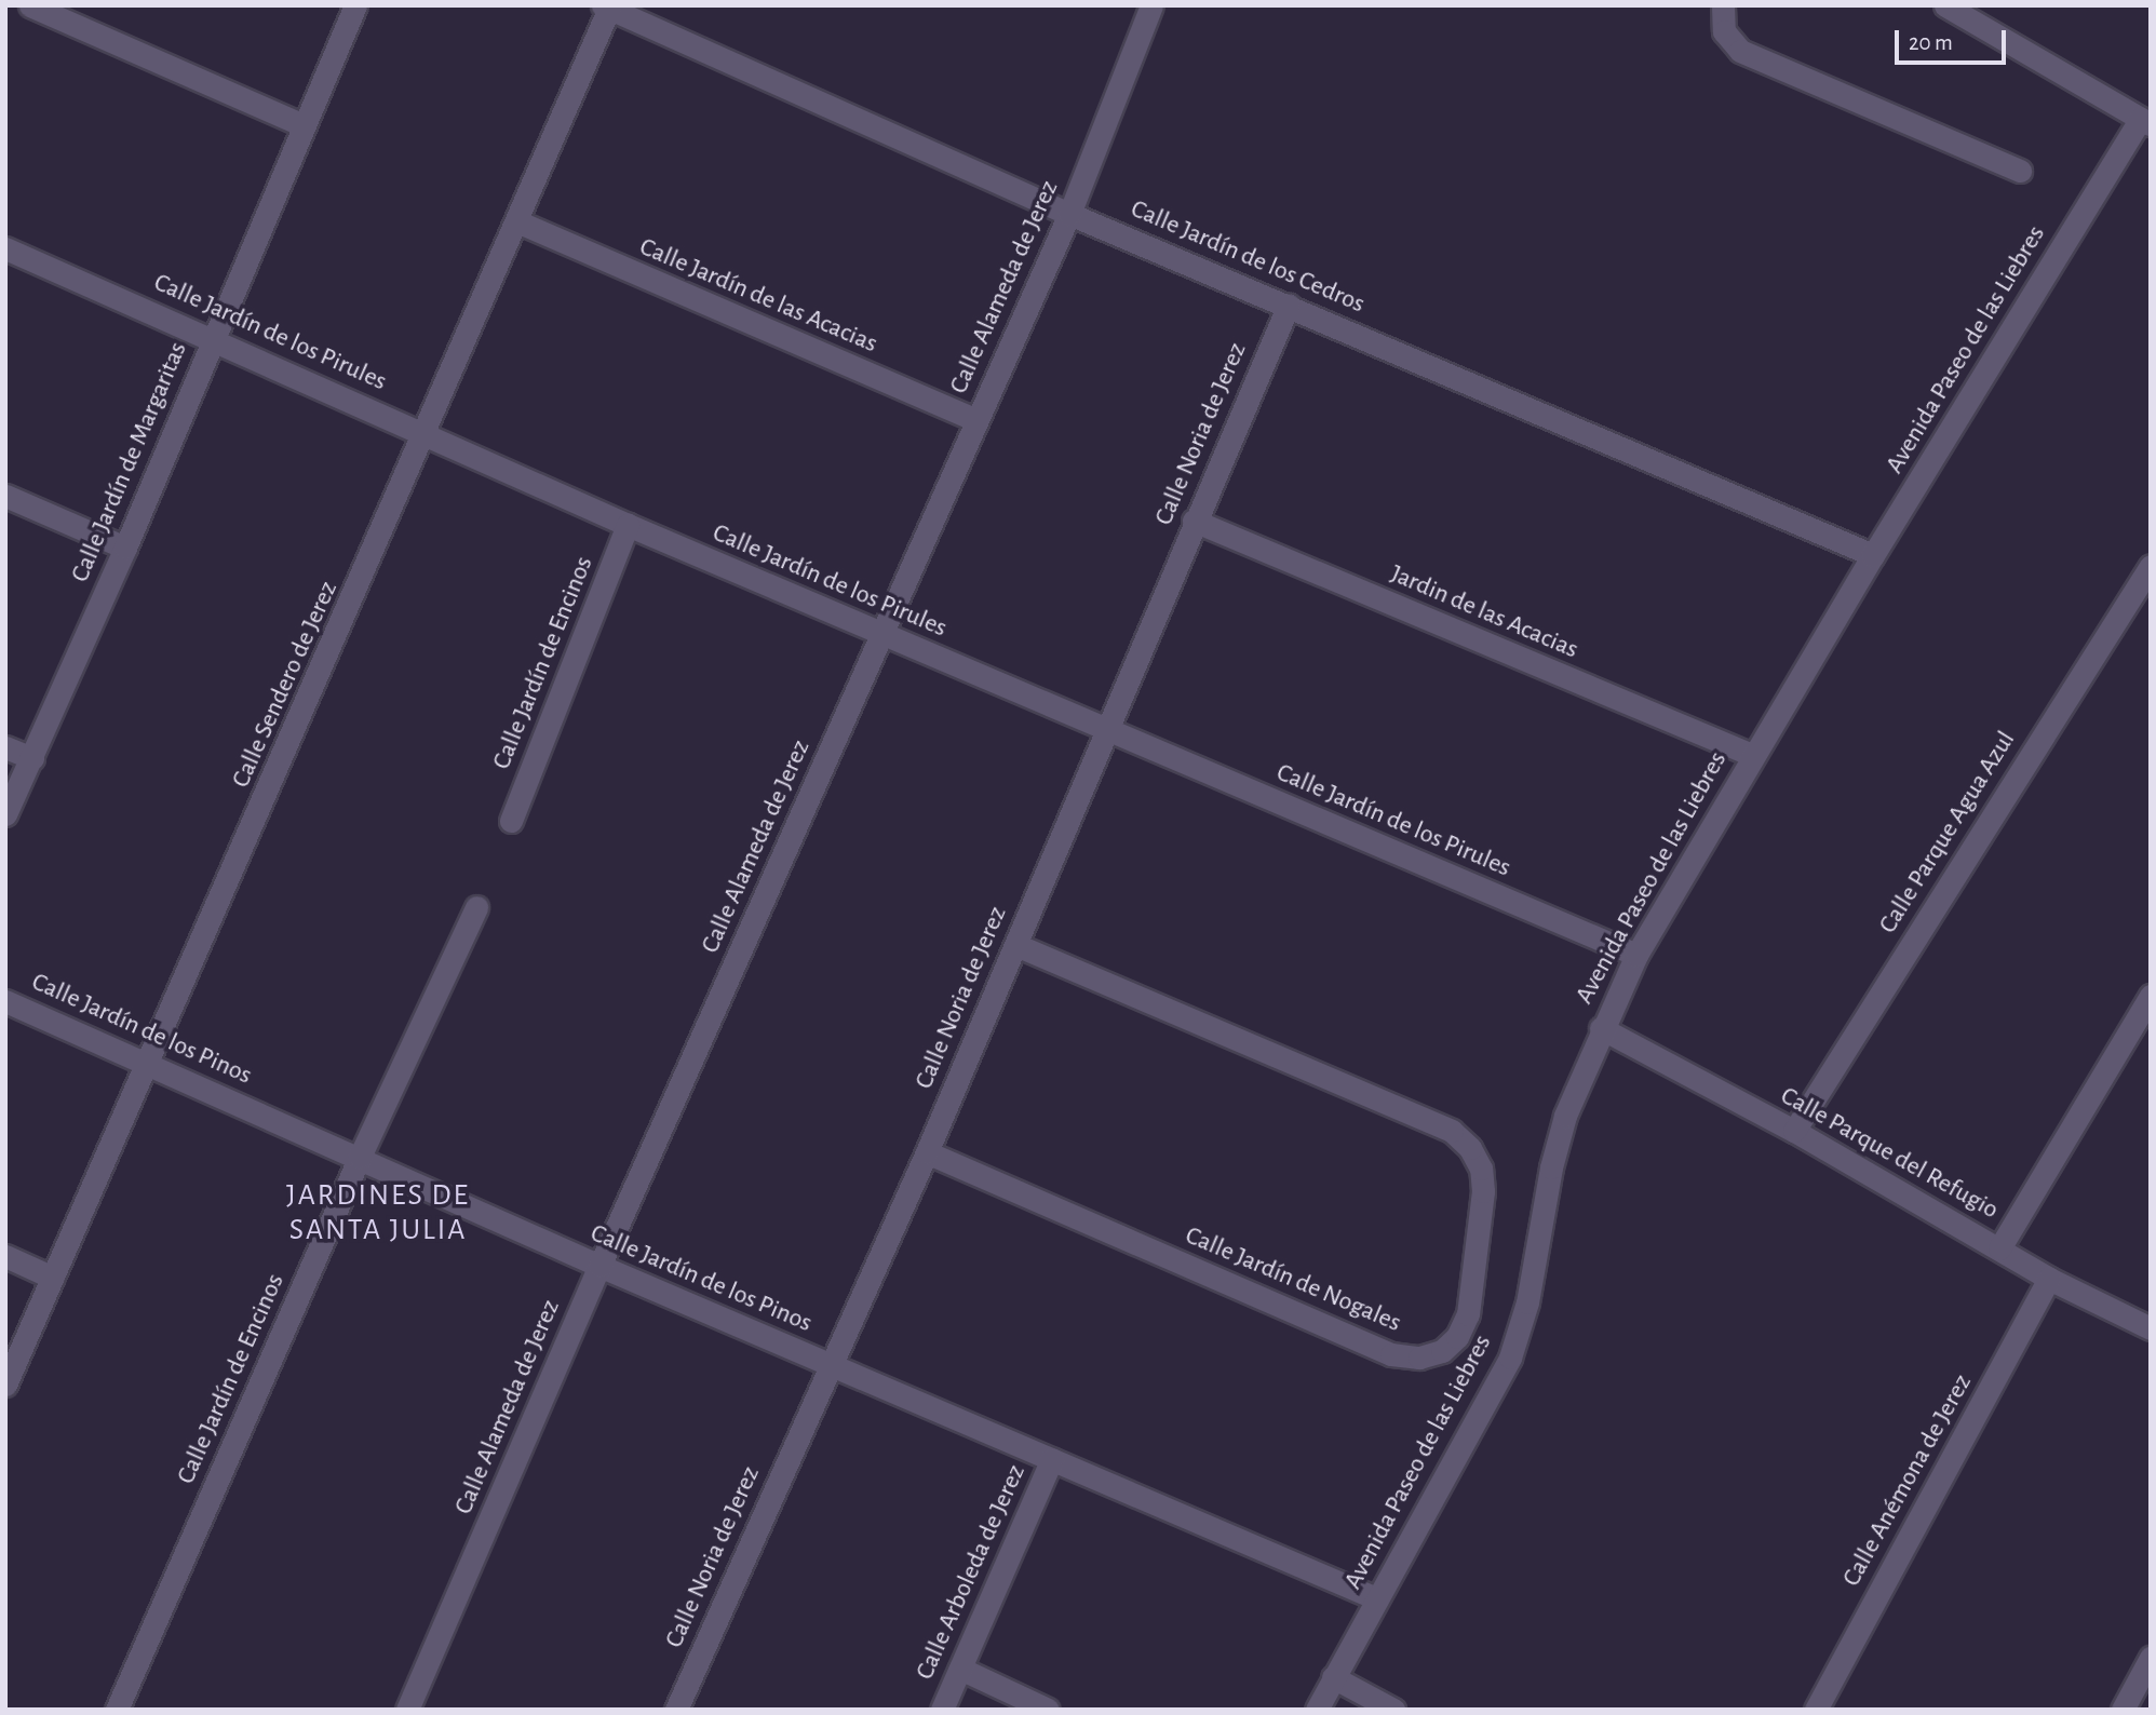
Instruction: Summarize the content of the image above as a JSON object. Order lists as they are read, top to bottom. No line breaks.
{"streets":{"street":["Calle Jardín de los Cedros","Calle Alameda de Jerez","Calle Jardín de las Acacias","Calle Jardín de los Pirules","Avenida Paseo de las Liebres","Calle Noria de Jerez","Calle Jardín de Margaritas","Jardin de las Acacias","Calle Jardín de Encinos","Calle Sendero de Jerez","Calle Parque Agua Azul","Calle Jardín de los Pinos","Calle Parque del Refugio","Calle Jardín de Nogales","Calle Anémona de Jerez","Calle Arboleda de Jerez"]},"crossings":[["Calle Jardín de los Cedros","Calle Alameda de Jerez"],["Calle Jardín de los Cedros","Avenida Paseo de las Liebres"],["Calle Jardín de los Cedros","Calle Noria de Jerez"],["Calle Jardín de los Cedros","Calle Sendero de Jerez"],["Calle Alameda de Jerez","Calle Jardín de las Acacias"],["Calle Alameda de Jerez","Calle Jardín de los Pirules"],["Calle Alameda de Jerez","Calle Jardín de los Pinos"],["Calle Jardín de las Acacias","Calle Sendero de Jerez"],["Calle Jardín de los Pirules","Avenida Paseo de las Liebres"],["Calle Jardín de los Pirules","Calle Noria de Jerez"],["Calle Jardín de los Pirules","Calle Jardín de Margaritas"],["Calle Jardín de los Pirules","Calle Jardín de Encinos"],["Calle Jardín de los Pirules","Calle Sendero de Jerez"],["Avenida Paseo de las Liebres","Jardin de las Acacias"],["Avenida Paseo de las Liebres","Calle Jardín de los Pinos"],["Avenida Paseo de las Liebres","Calle Parque del Refugio"],["Calle Noria de Jerez","Jardin de las Acacias"],["Calle Noria de Jerez","Calle Jardín de los Pinos"],["Calle Noria de Jerez","Calle Jardín de Nogales"],["Calle Jardín de Encinos","Calle Jardín de los Pinos"],["Calle Sendero de Jerez","Calle Jardín de los Pinos"],["Calle Parque Agua Azul","Calle Parque del Refugio"],["Calle Jardín de los Pinos","Calle Arboleda de Jerez"],["Calle Parque del Refugio","Calle Anémona de Jerez"]],"districts":["JARDINES DE SANTA JULIA"],"scale_bar":"20 m"}
